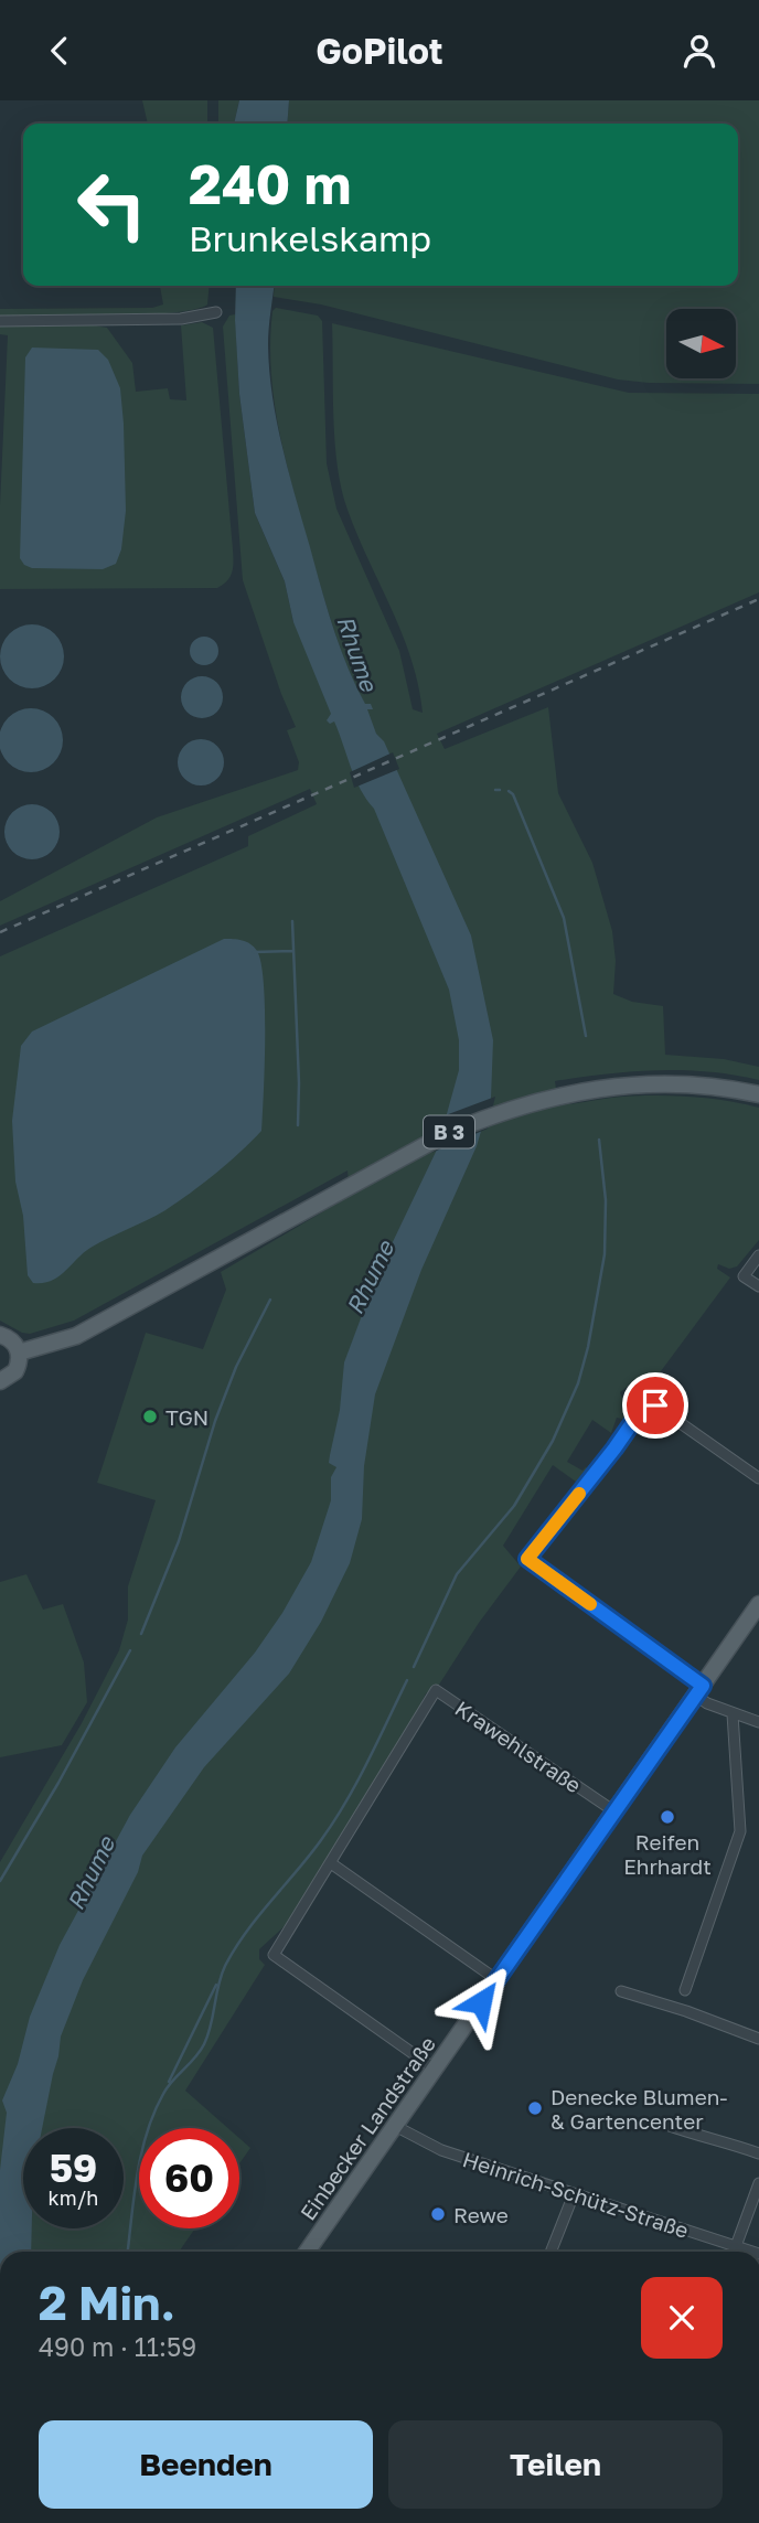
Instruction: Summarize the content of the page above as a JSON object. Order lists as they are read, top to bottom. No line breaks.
{"streets":{"main road":["B 3","Einbecker Landstraße"],"street":["Krawehlstraße","Heinrich-Schütz-Straße"]},"crossings":[["Krawehlstraße","Einbecker Landstraße"],["Einbecker Landstraße","Heinrich-Schütz-Straße"]],"water":["Rhume"],"places":["TGN","Reifen Ehrhardt","Denecke Blumen- & Gartencenter","Rewe"],"north":"right","page":{"header":"GoPilot","turn":["240 m","Brunkelskamp"],"speed":"59 km/h","limit":"60","heading":["2 Min.","490 m · 11:59"],"buttons":["Beenden","Teilen"]}}
